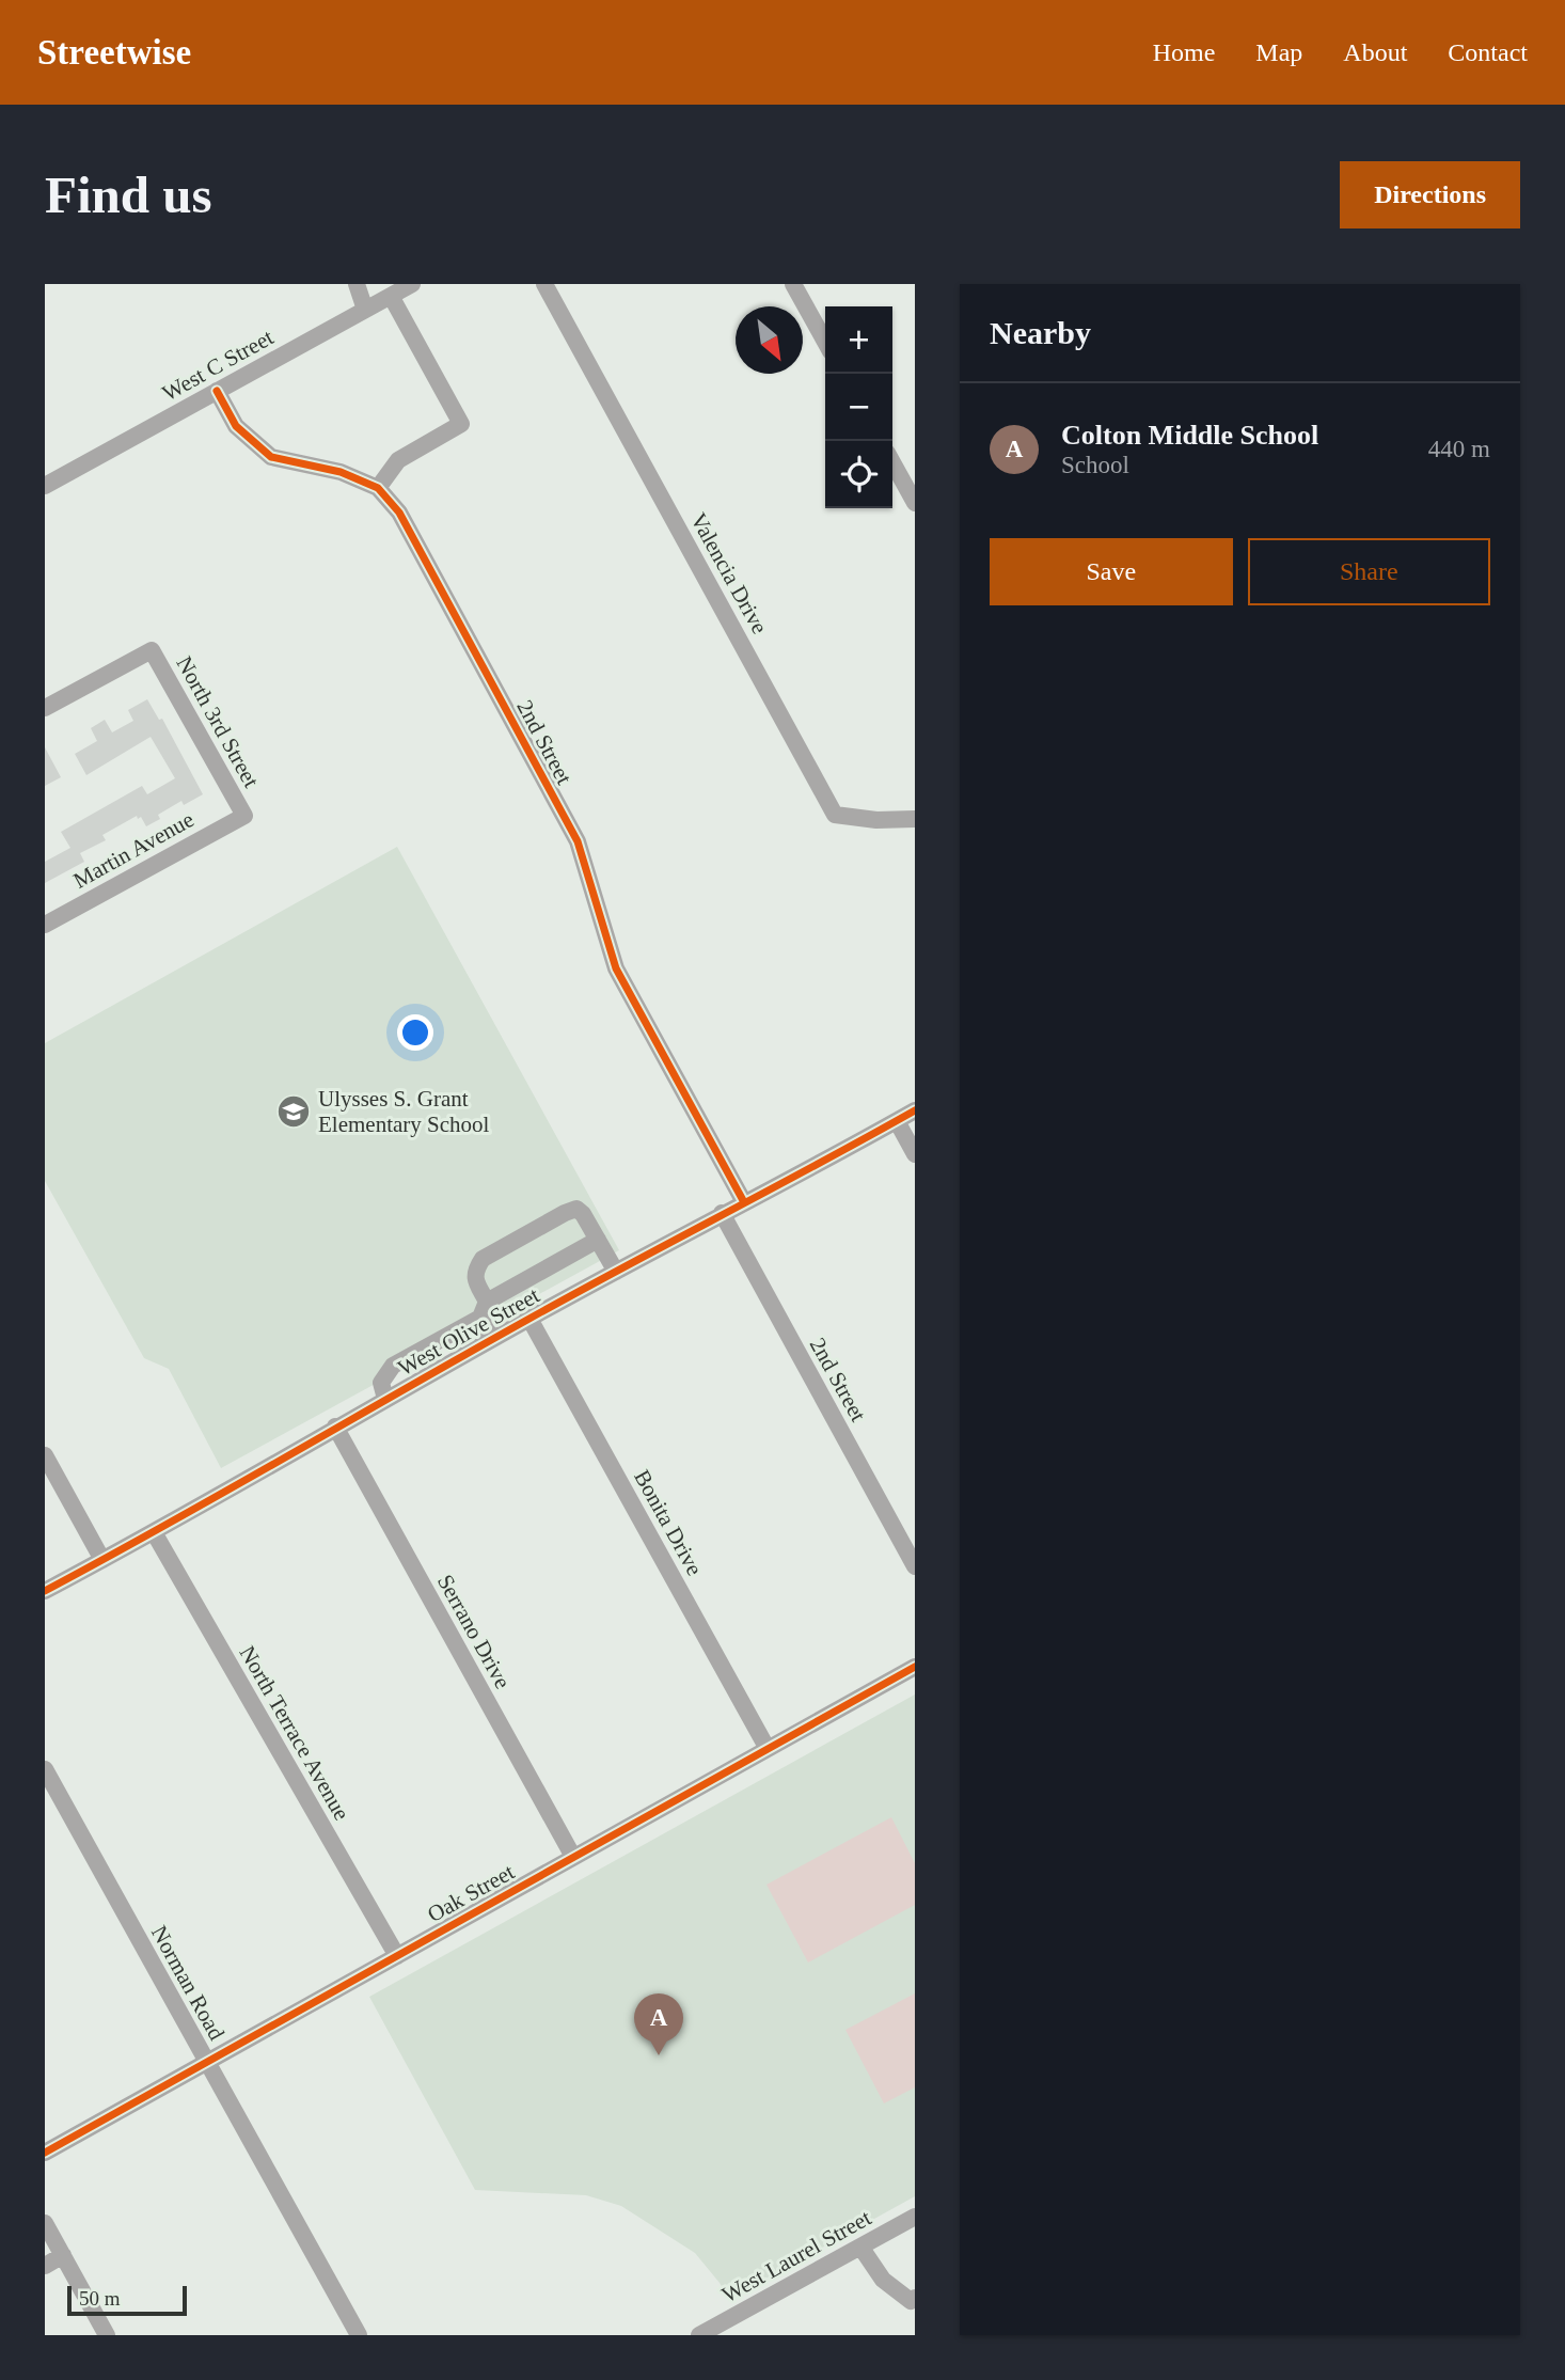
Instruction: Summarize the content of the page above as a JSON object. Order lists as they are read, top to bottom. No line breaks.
{"streets":{"street":["West C Street","Valencia Drive","North 3rd Street","2nd Street","Martin Avenue","West Olive Street","Bonita Drive","Serrano Drive","North Terrace Avenue","Oak Street","Norman Road","West Laurel Street"]},"crossings":[["West C Street","2nd Street"],["North 3rd Street","Martin Avenue"],["2nd Street","West Olive Street"],["West Olive Street","Bonita Drive"],["West Olive Street","Serrano Drive"],["West Olive Street","North Terrace Avenue"],["Bonita Drive","Oak Street"],["Serrano Drive","Oak Street"],["North Terrace Avenue","Oak Street"],["Oak Street","Norman Road"]],"places":{"school or university":["Ulysses S. Grant Elementary School"]},"scale_bar":"50 m","north":"bottom right","page":{"header":"Streetwise","nav":["Home","Map","About","Contact"],"buttons":["Directions",["Save","Share"]],"title":"Find us","heading":"Nearby","map_buttons":["+","−"],"list":[{"mark":"A","name":"Colton Middle School","note":"School","value":"440 m"}],"pins":"A","scale":"50 m"}}
